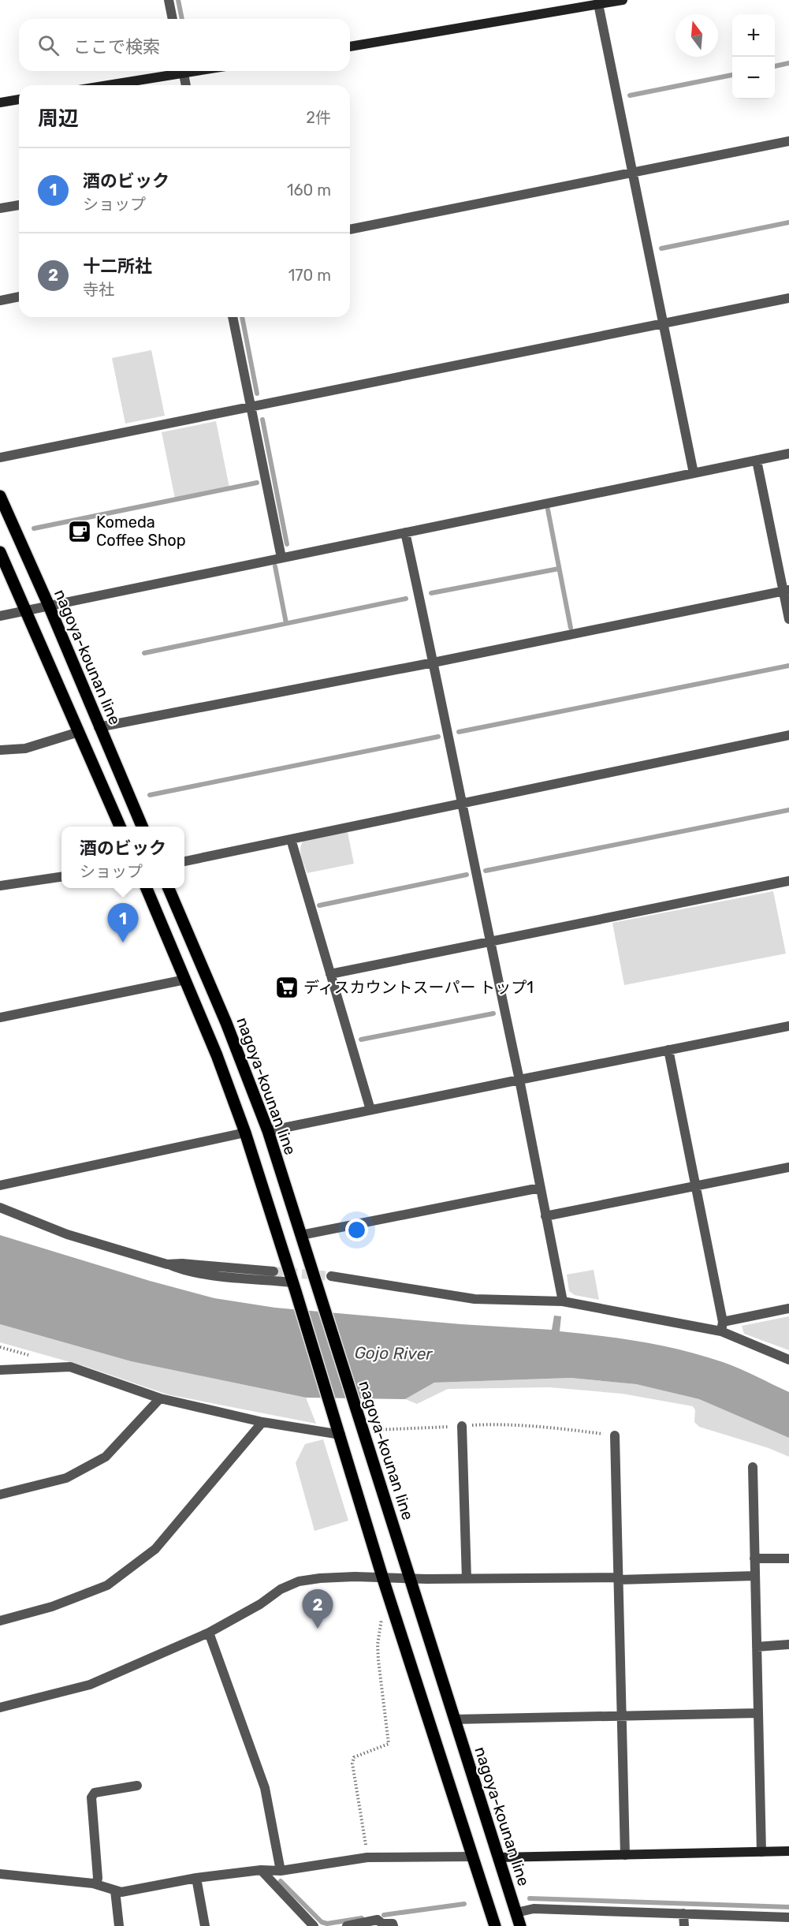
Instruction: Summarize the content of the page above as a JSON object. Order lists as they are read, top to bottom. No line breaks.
{"streets":{"main road":["nagoya-kounan line"]},"water":["Gojo River"],"places":{"cafe":["Komeda Coffee Shop"],"supermarket":["ディスカウントスーパー トップ1"]},"north":"top","page":{"map_buttons":["+","−"],"search":"ここで検索","heading":["周辺","2件"],"list":[{"mark":"1","name":"酒のビック","note":"ショップ","value":"160 m"},{"mark":"2","name":"十二所社","note":"寺社","value":"170 m"}],"popup":["酒のビック","ショップ"],"pins":["1","2"]}}
